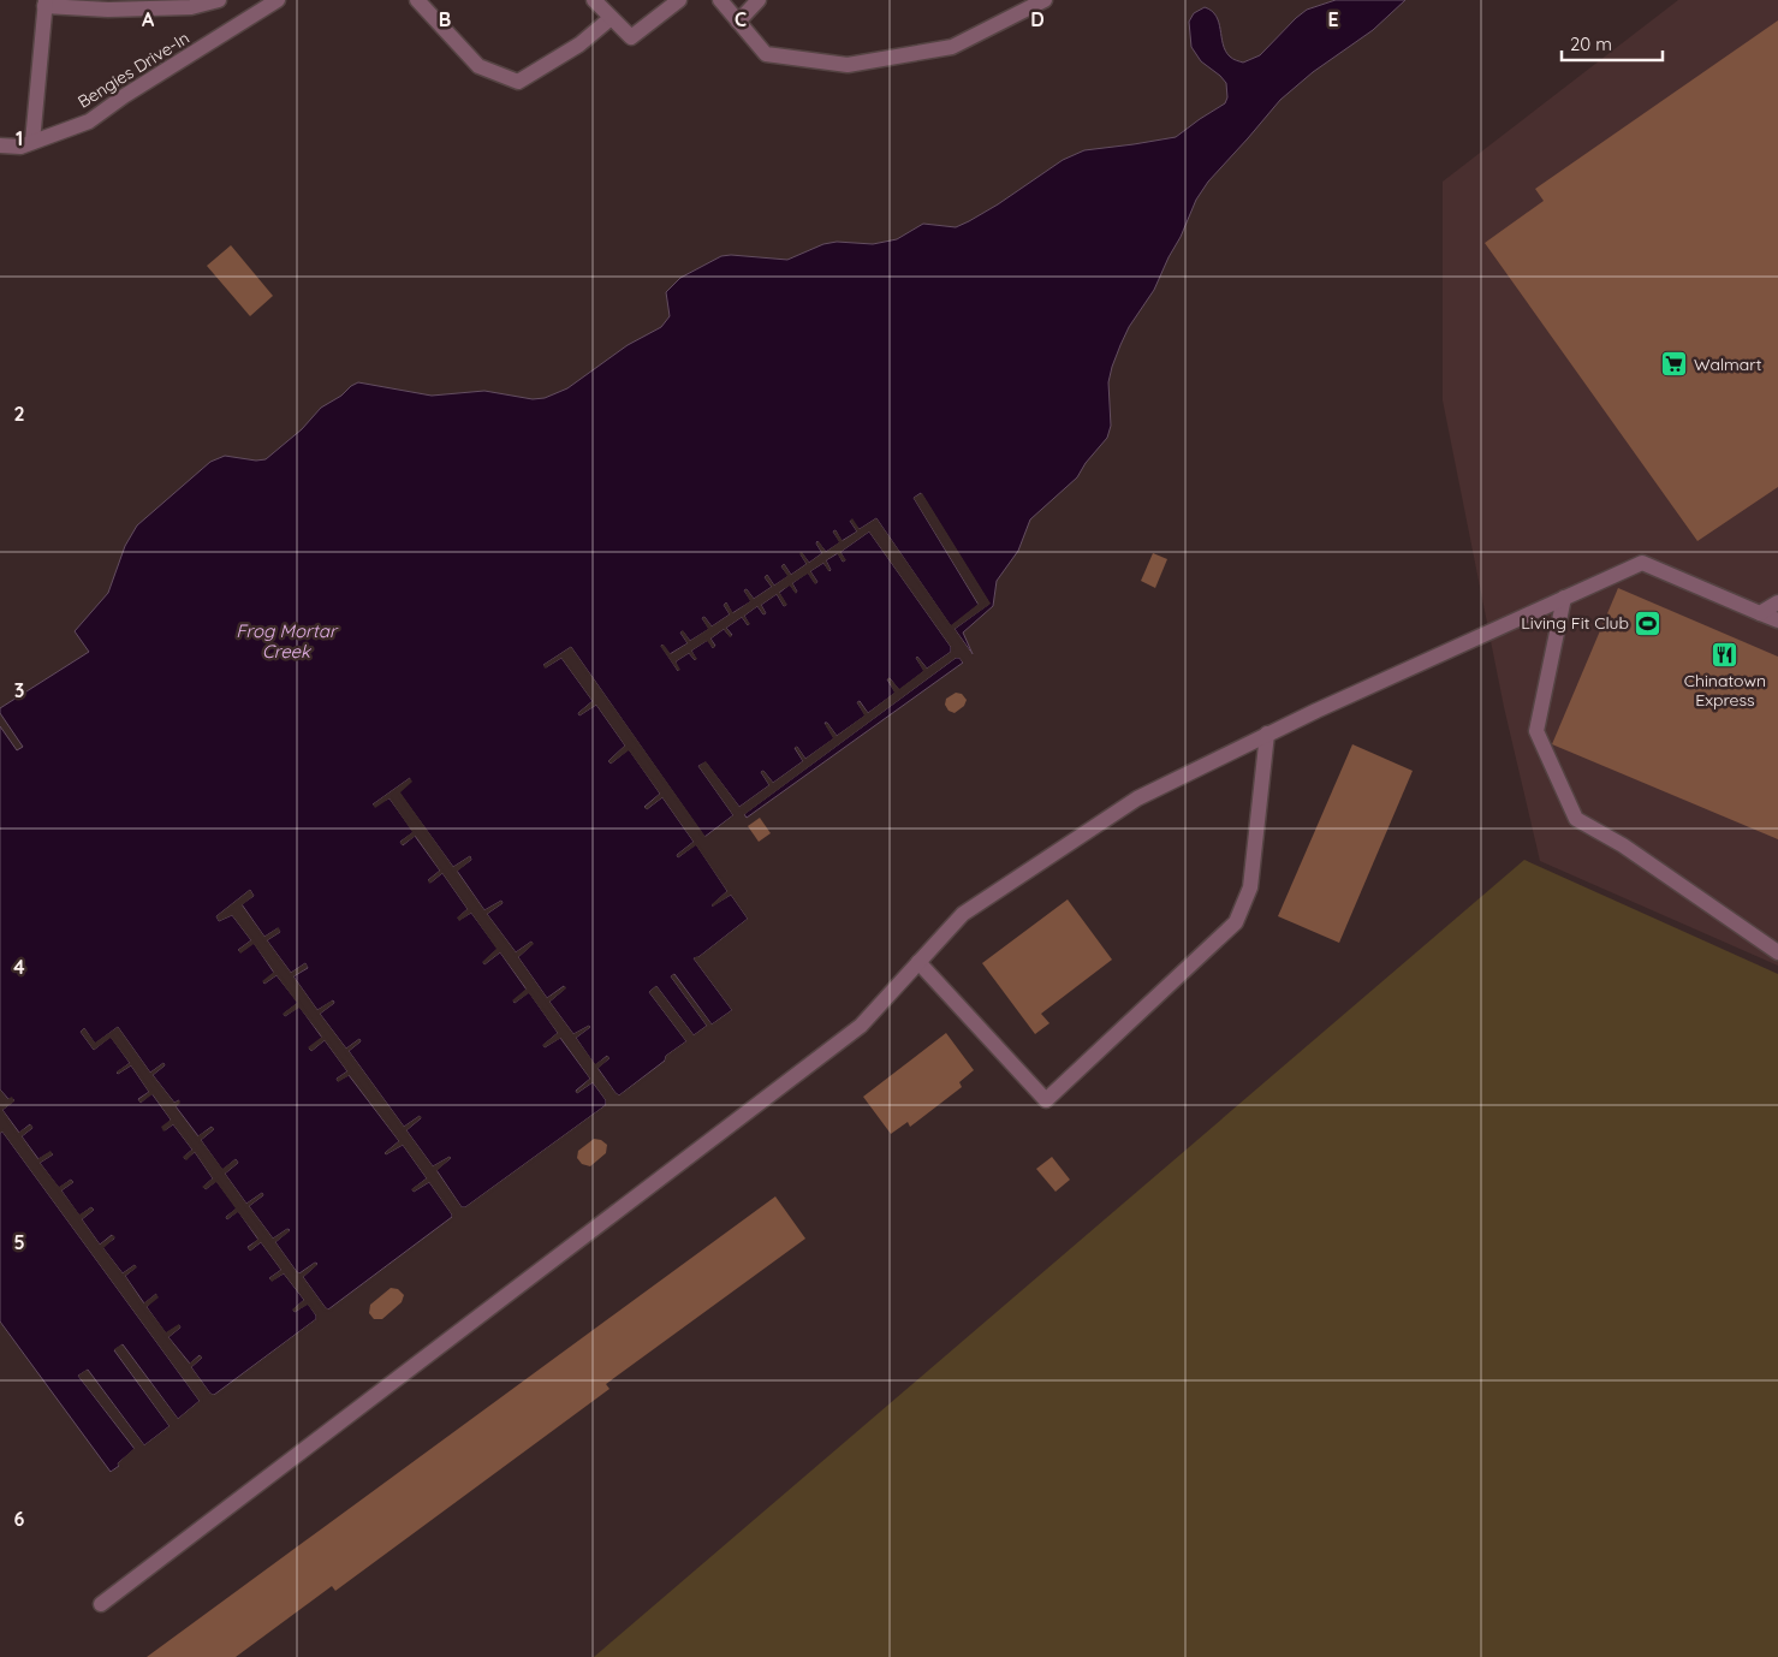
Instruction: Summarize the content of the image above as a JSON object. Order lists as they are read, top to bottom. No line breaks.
{"streets":{"lane":["Bengies Drive-In"]},"water":["Frog Mortar Creek"],"places":{"supermarket":["Walmart"],"sports":["Living Fit Club"],"restaurant":["Chinatown Express"]},"scale_bar":"20 m","grid":{"columns":["A","B","C","D","E"],"rows":["1","2","3","4","5","6"]}}
